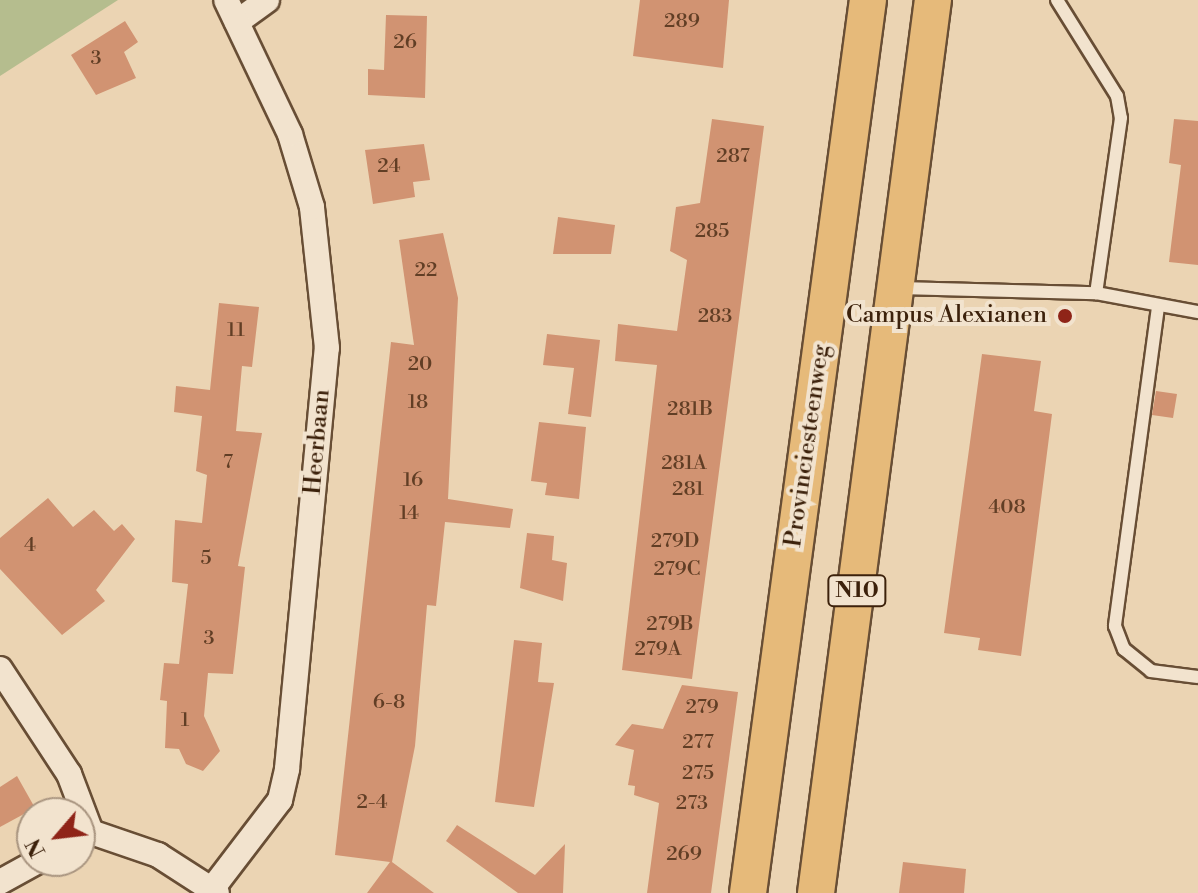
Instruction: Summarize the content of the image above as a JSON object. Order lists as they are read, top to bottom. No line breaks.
{"streets":{"main road":["Provinciesteenweg","N10"],"street":["Heerbaan"]},"places":["Campus Alexianen"],"house_numbers":["289","26","3","287","24","285","22","283","11","20","18","281B","7","281A","16","281","408","14","279D","4","5","279C","279B","3","279A","6-8","279","1","277","275","2-4","273","269"],"north":"bottom left"}
